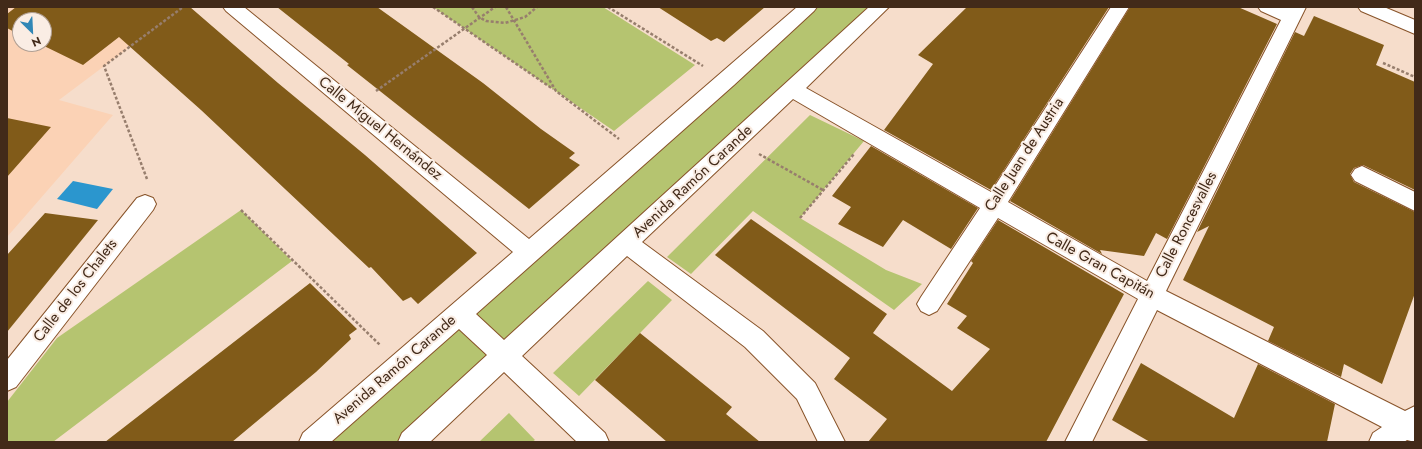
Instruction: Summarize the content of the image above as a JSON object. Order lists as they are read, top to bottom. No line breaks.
{"streets":{"street":["Calle Miguel Hernández","Calle Juan de Austria","Avenida Ramón Carande","Calle Roncesvalles","Calle Gran Capitán","Calle de los Chalets"]},"crossings":[["Calle Miguel Hernández","Avenida Ramón Carande"],["Calle Juan de Austria","Calle Gran Capitán"],["Avenida Ramón Carande","Calle Gran Capitán"],["Calle Roncesvalles","Calle Gran Capitán"]],"north":"bottom right"}
